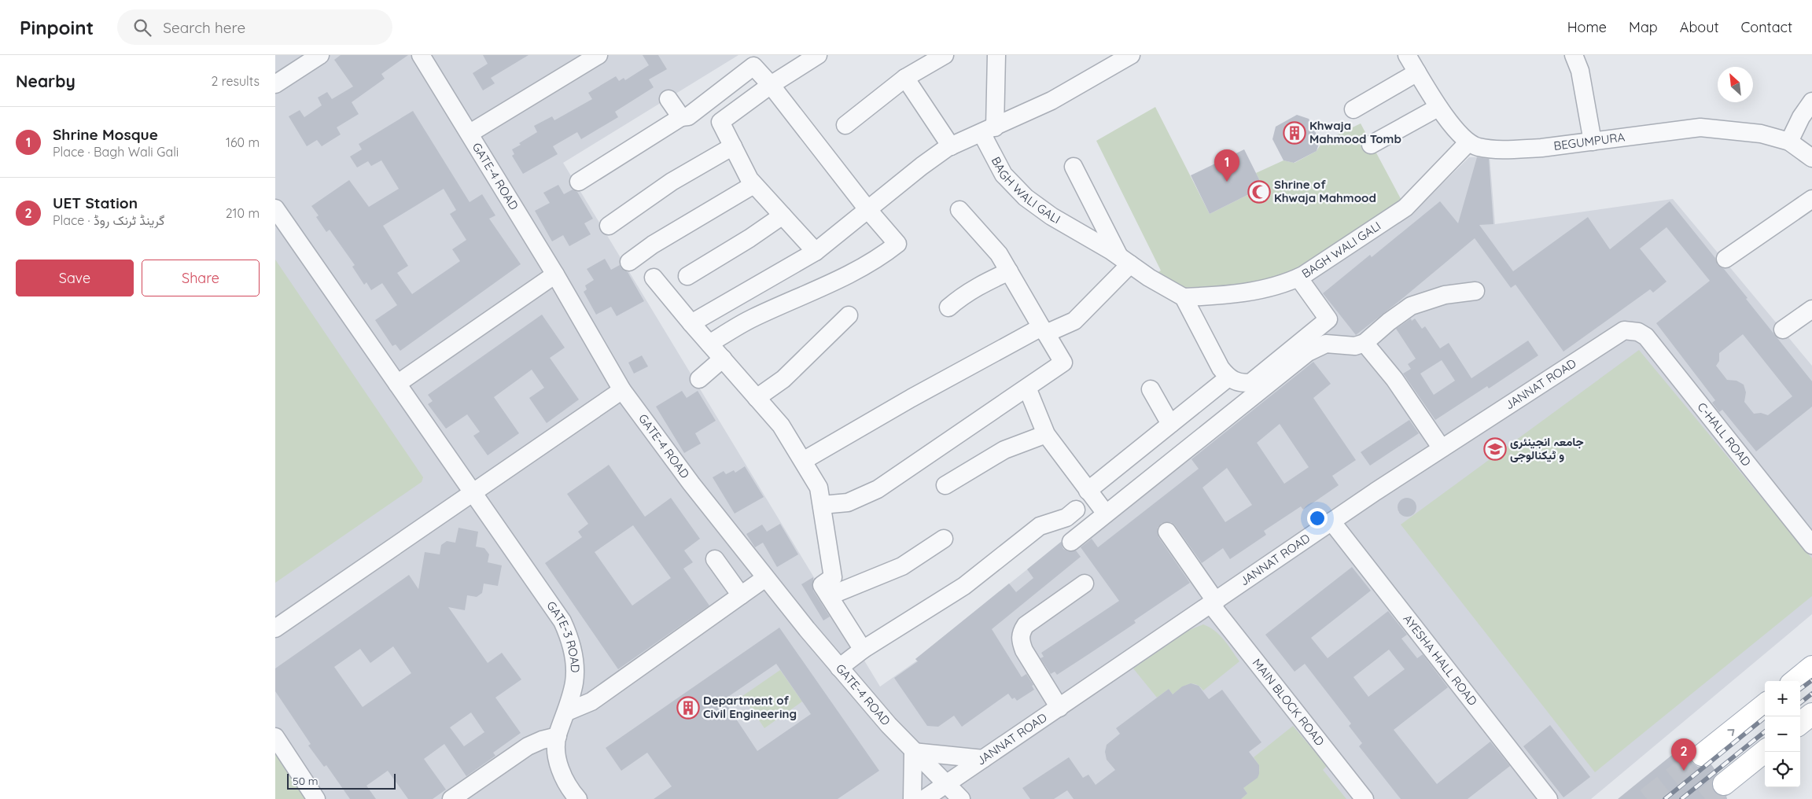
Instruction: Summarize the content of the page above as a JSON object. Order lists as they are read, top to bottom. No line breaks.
{"streets":{"street":["BEGUMPURA","GATE-4 ROAD","BAGH WALI GALI","JANNAT ROAD","C-HALL ROAD","GATE-3 ROAD","AYESHA HALL ROAD","MAIN BLOCK ROAD"]},"crossings":[["BEGUMPURA","BAGH WALI GALI"],["GATE-4 ROAD","JANNAT ROAD"],["JANNAT ROAD","C-HALL ROAD"],["JANNAT ROAD","AYESHA HALL ROAD"],["JANNAT ROAD","MAIN BLOCK ROAD"]],"places":{"building":["Khwaja Mahmood Tomb","Department of Civil Engineering"],"mosque":["Shrine of Khwaja Mahmood"],"school or university":["جامعہ انجینئری و ٹیکنالوجی"]},"scale_bar":"50 m","north":"top left","page":{"header":"Pinpoint","search":"Search here","nav":["Home","Map","About","Contact"],"heading":["Nearby","2 results"],"list":[{"mark":"1","name":"Shrine Mosque","note":"Place · Bagh Wali Gali","value":"160 m"},{"mark":"2","name":"UET Station","note":"Place · گرینڈ ٹرنک روڈ","value":"210 m"}],"pins":["1","2"],"buttons":["Save","Share"],"map_buttons":["+","−"],"scale":"50 m"}}
